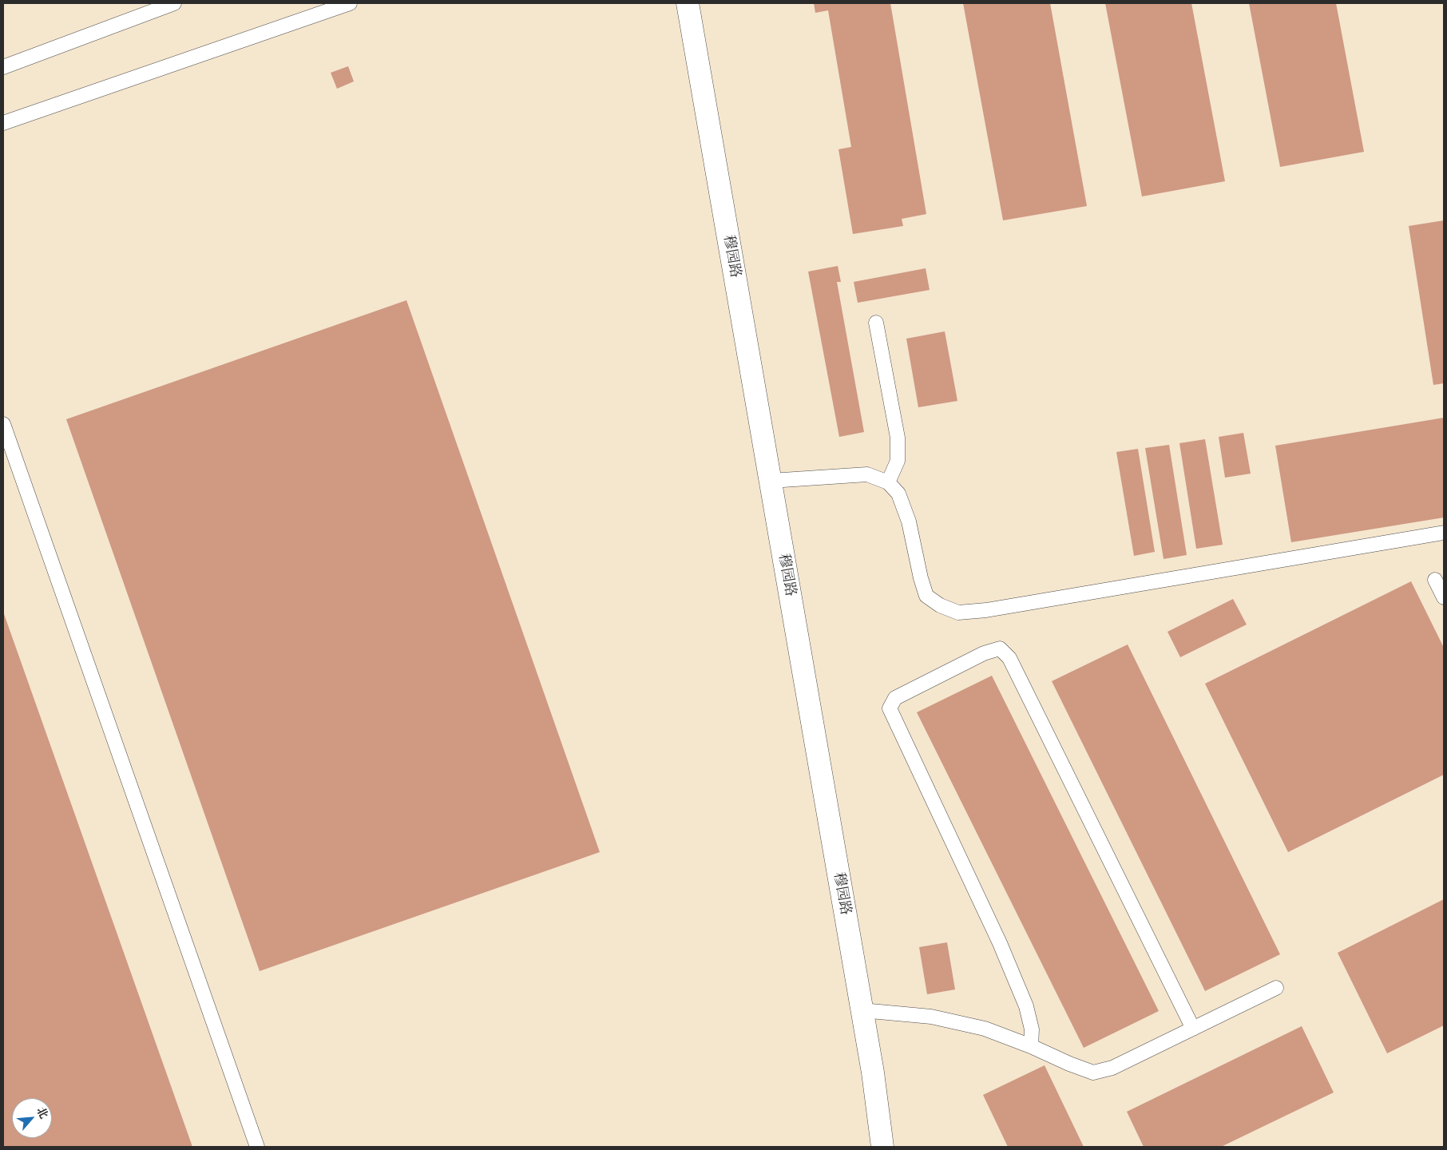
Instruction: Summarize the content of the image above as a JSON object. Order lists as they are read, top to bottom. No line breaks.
{"streets":{"street":["穆园路"]},"north":"top right"}
